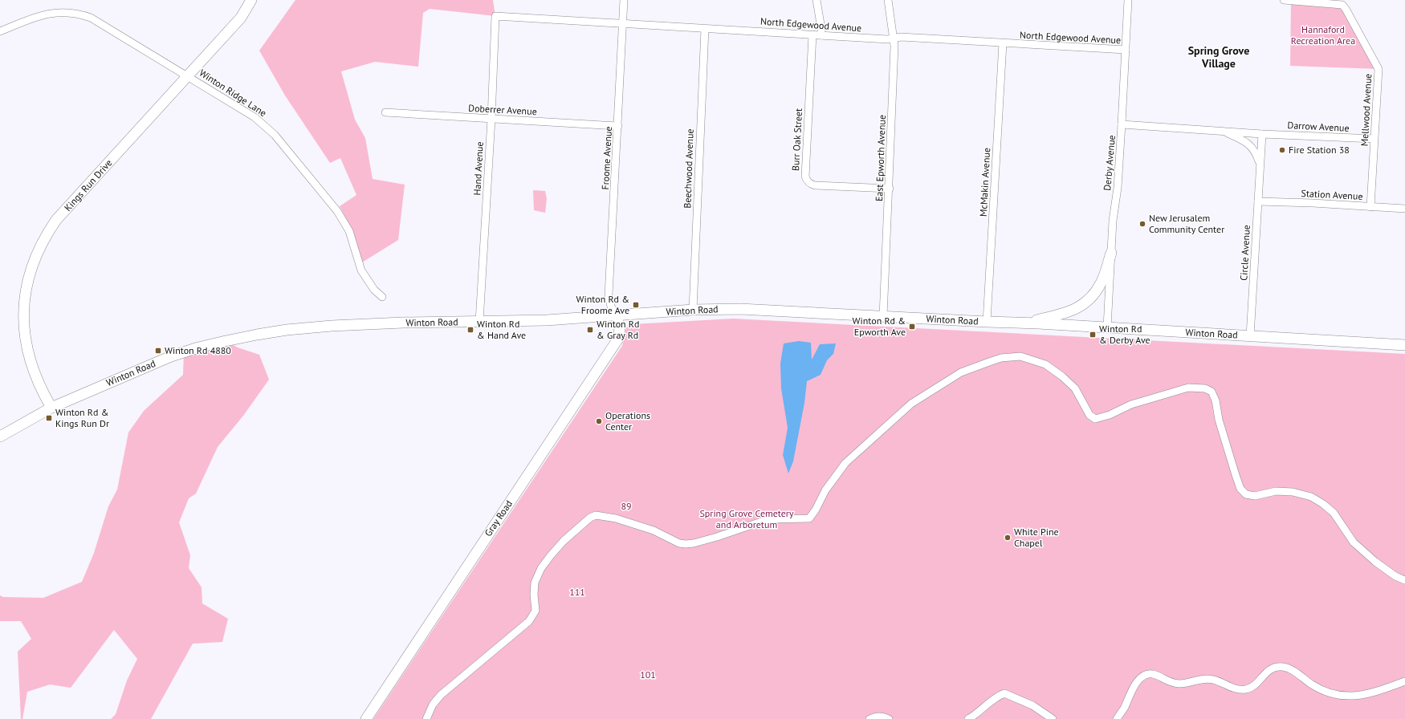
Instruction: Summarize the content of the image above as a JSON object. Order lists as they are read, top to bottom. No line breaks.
{"streets":{"main road":["Kings Run Drive","Winton Road","Gray Road"],"street":["North Edgewood Avenue","Winton Ridge Lane","Doberrer Avenue","Mellwood Avenue","Darrow Avenue","Burr Oak Street","Froome Avenue","East Epworth Avenue","Derby Avenue","Hand Avenue","Beechwood Avenue","McMakin Avenue","Station Avenue","Circle Avenue"]},"crossings":[["North Edgewood Avenue","Burr Oak Street"],["North Edgewood Avenue","Froome Avenue"],["North Edgewood Avenue","East Epworth Avenue"],["North Edgewood Avenue","Derby Avenue"],["North Edgewood Avenue","Hand Avenue"],["North Edgewood Avenue","Beechwood Avenue"],["North Edgewood Avenue","McMakin Avenue"],["Winton Ridge Lane","Kings Run Drive"],["Doberrer Avenue","Froome Avenue"],["Doberrer Avenue","Hand Avenue"],["Mellwood Avenue","Darrow Avenue"],["Mellwood Avenue","Station Avenue"],["Darrow Avenue","Circle Avenue"],["Burr Oak Street","East Epworth Avenue"],["Froome Avenue","Winton Road"],["Froome Avenue","Gray Road"],["East Epworth Avenue","Winton Road"],["Derby Avenue","Circle Avenue"],["Derby Avenue","Winton Road"],["Hand Avenue","Winton Road"],["Beechwood Avenue","Winton Road"],["McMakin Avenue","Winton Road"],["Kings Run Drive","Winton Road"],["Station Avenue","Circle Avenue"],["Circle Avenue","Winton Road"],["Winton Road","Gray Road"]],"districts":["Spring Grove Village"],"parks":["Hannaford Recreation Area","89","Spring Grove Cemetery and Arboretum","111","101"],"places":{"other":["Fire Station 38","New Jerusalem Community Center","Operations Center","White Pine Chapel"],"transit":["Winton Rd & Froome Ave","Winton Rd & Epworth Ave","Winton Rd & Hand Ave","Winton Rd & Gray Rd","Winton Rd & Derby Ave","Winton Rd 4880","Winton Rd & Kings Run Dr"]}}
